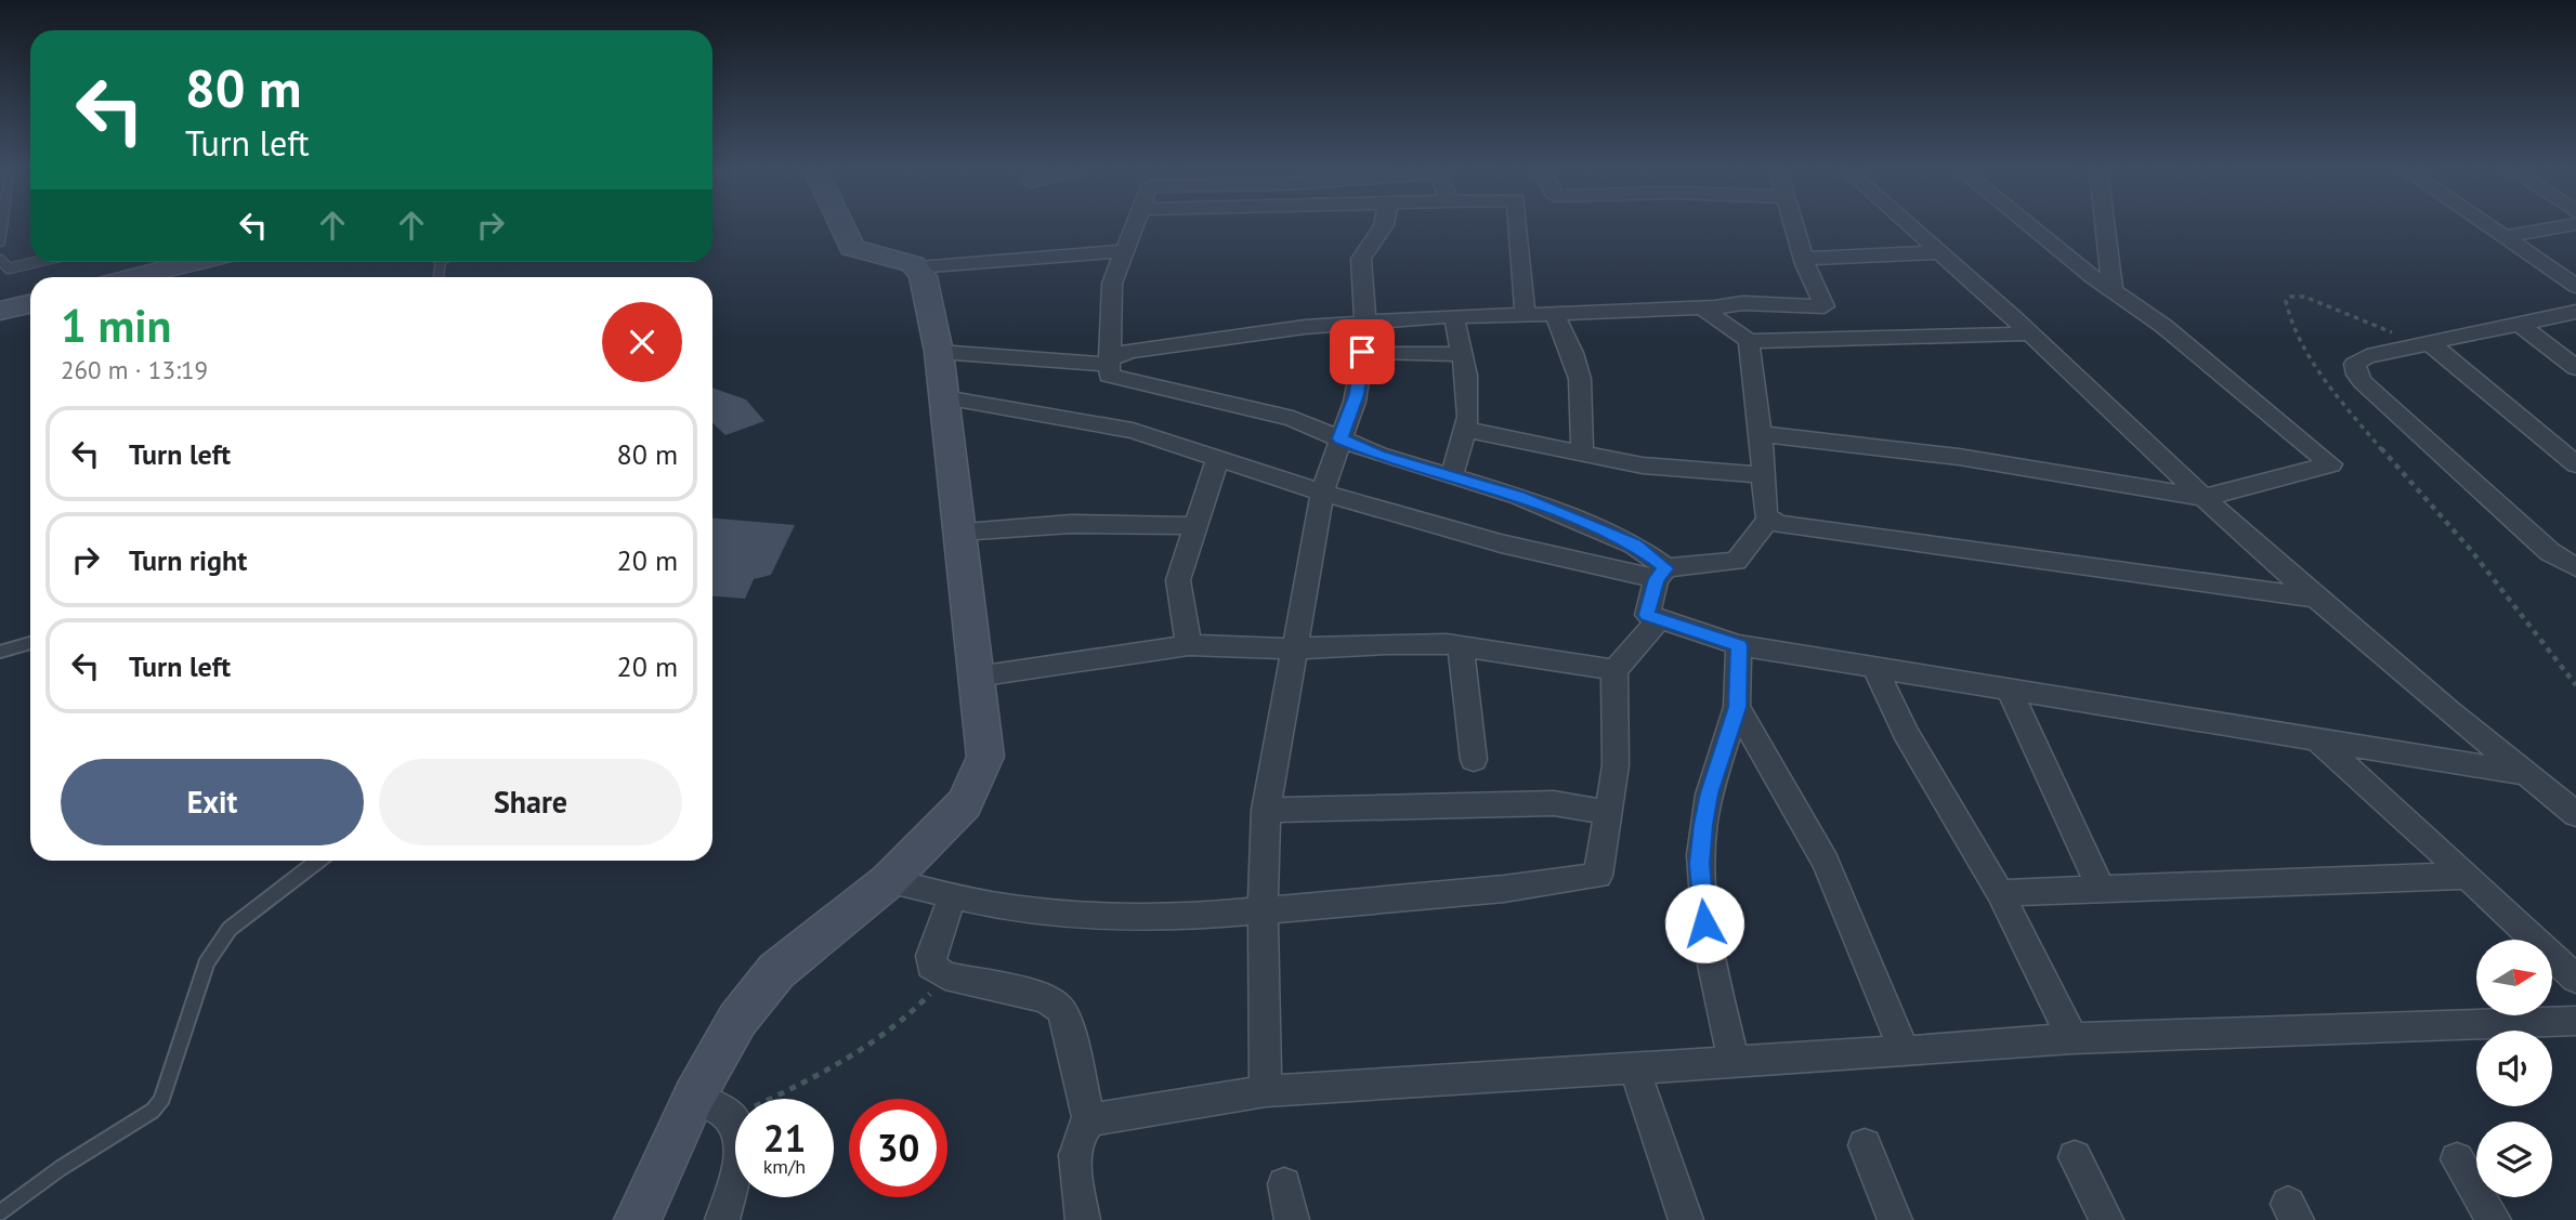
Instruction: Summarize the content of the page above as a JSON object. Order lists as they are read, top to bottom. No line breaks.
{"north":"right","page":{"turn":["80 m","Turn left"],"heading":["1 min","260 m · 13:19"],"list":[{"name":"Turn left","value":"80 m"},{"name":"Turn right","value":"20 m"},{"name":"Turn left","value":"20 m"}],"buttons":["Exit","Share"],"speed":"21 km/h","limit":"30"}}
